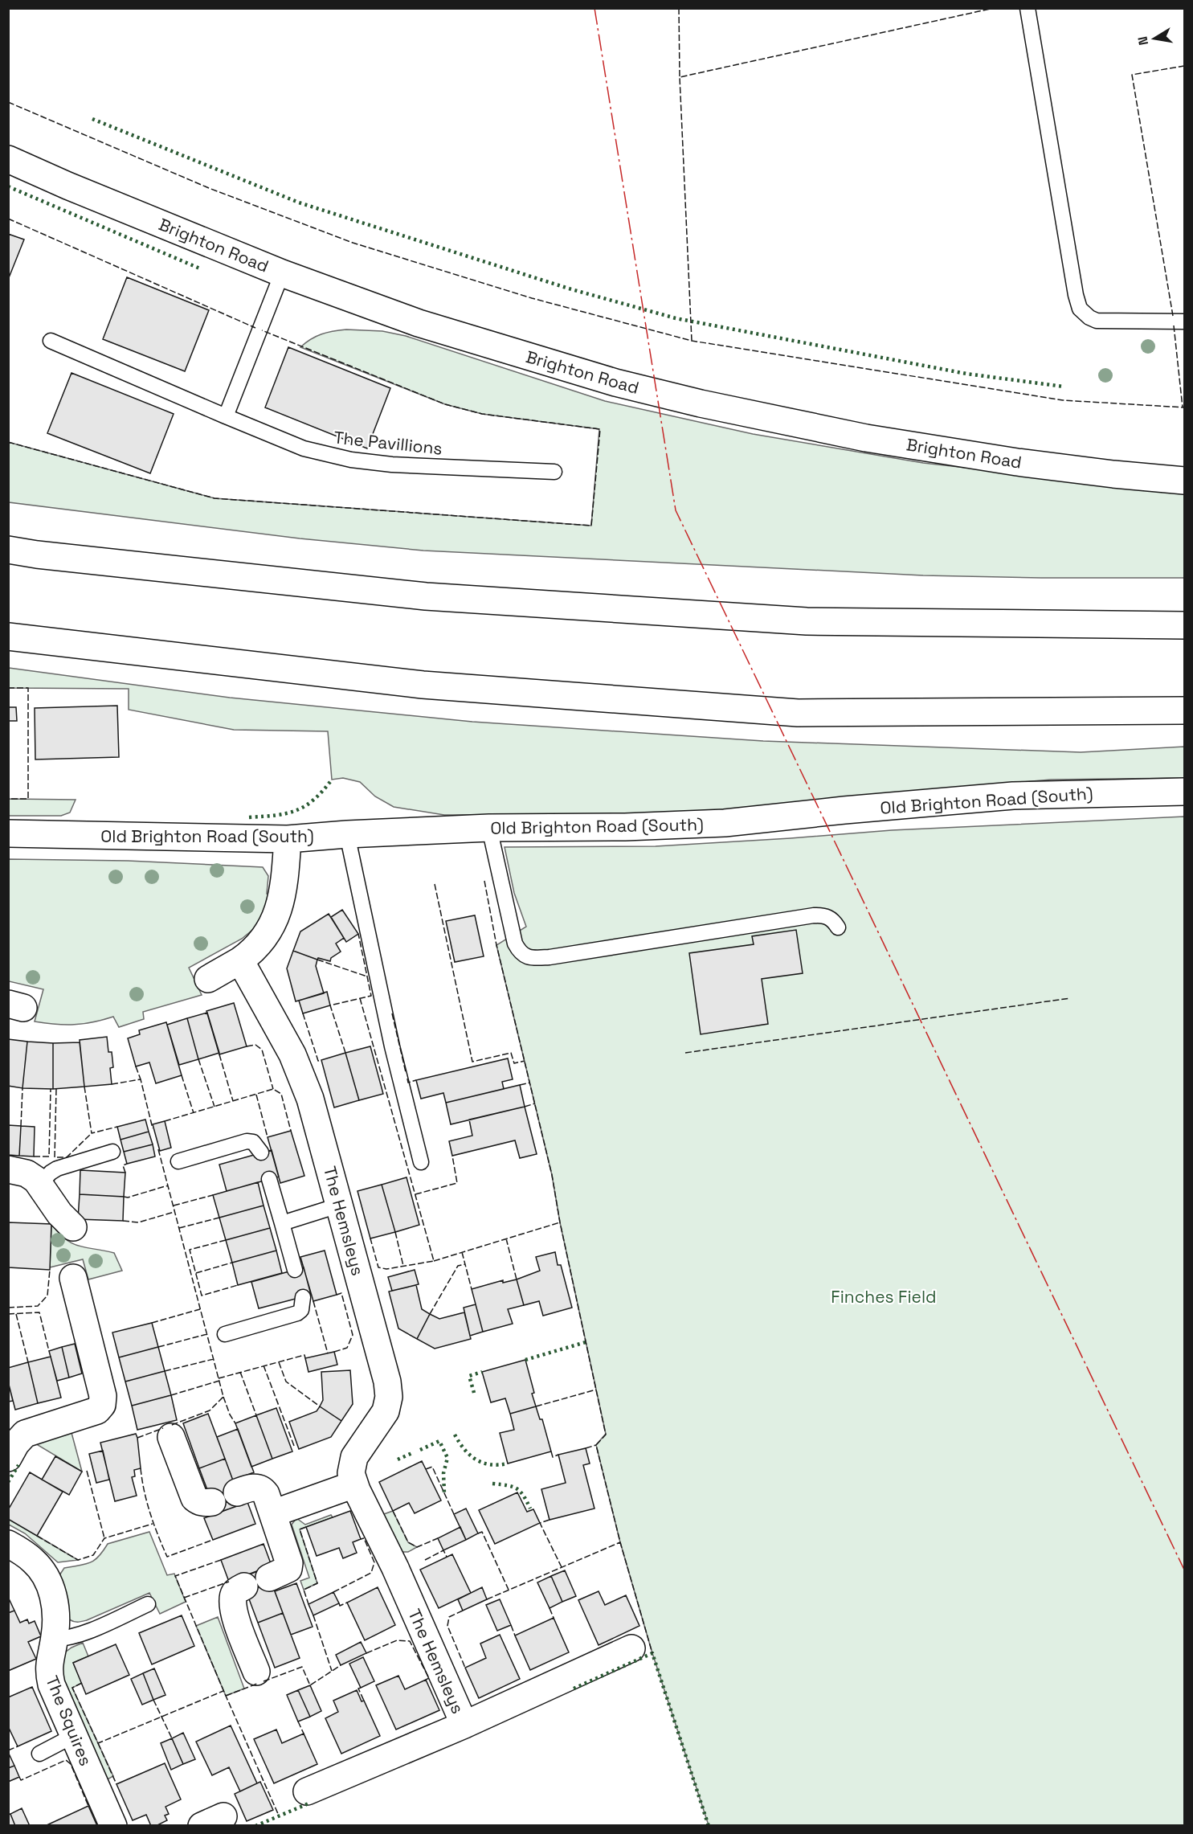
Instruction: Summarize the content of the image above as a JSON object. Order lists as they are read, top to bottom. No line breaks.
{"streets":{"main road":["Brighton Road","Old Brighton Road (South)","The Hemsleys","The Squires"],"lane":["The Pavillions"]},"parks":["Finches Field"],"north":"left"}
